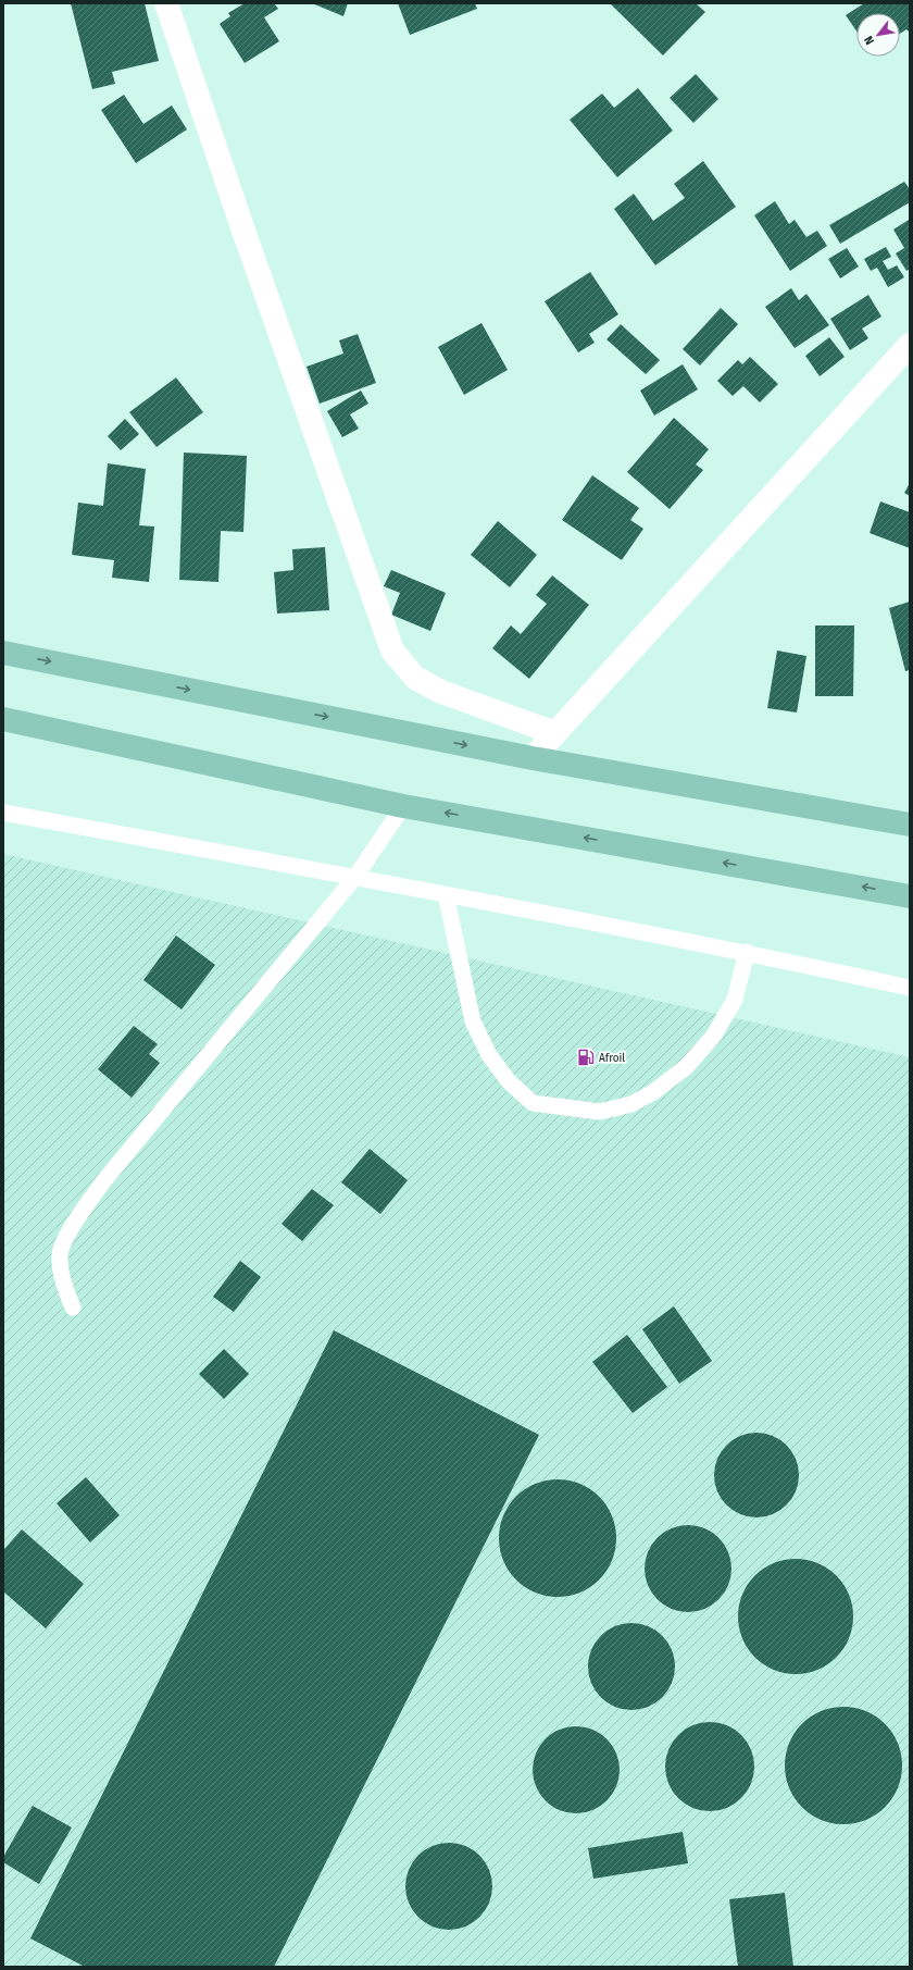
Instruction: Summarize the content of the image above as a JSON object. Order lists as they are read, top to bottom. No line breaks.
{"places":{"fuel station":["Afroil"]},"north":"bottom left"}
